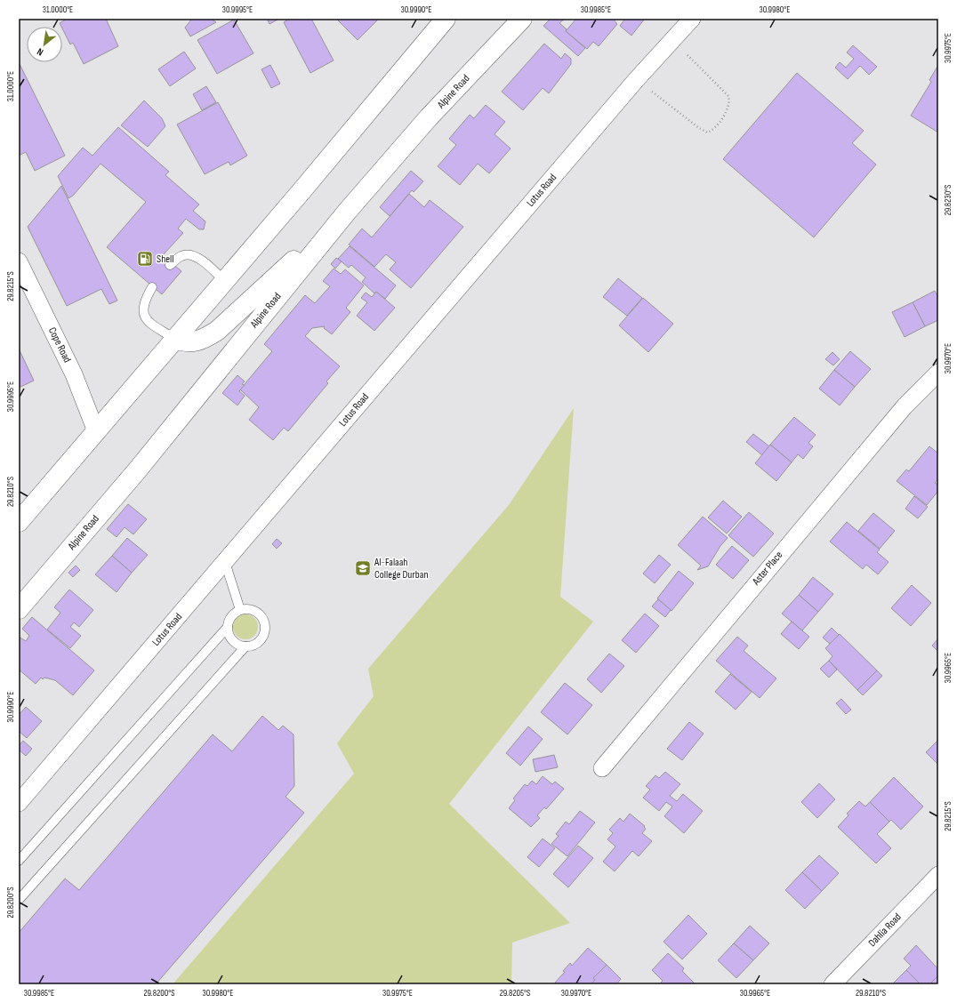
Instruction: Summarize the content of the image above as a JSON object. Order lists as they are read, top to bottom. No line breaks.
{"streets":{"main road":["Alpine Road"],"street":["Lotus Road","Cope Road","Aster Place","Dahlia Road"]},"places":{"fuel station":["Shell"],"school or university":["Al-Falaah College Durban"]},"north":"bottom left","coordinates":["31.0000°E","30.9995°E","30.9990°E","30.9985°E","30.9980°E","30.9975°E","29.8230°S","29.8215°S","30.9970°E","29.8210°S","30.9965°E","29.8200°S","29.8205°S"]}
